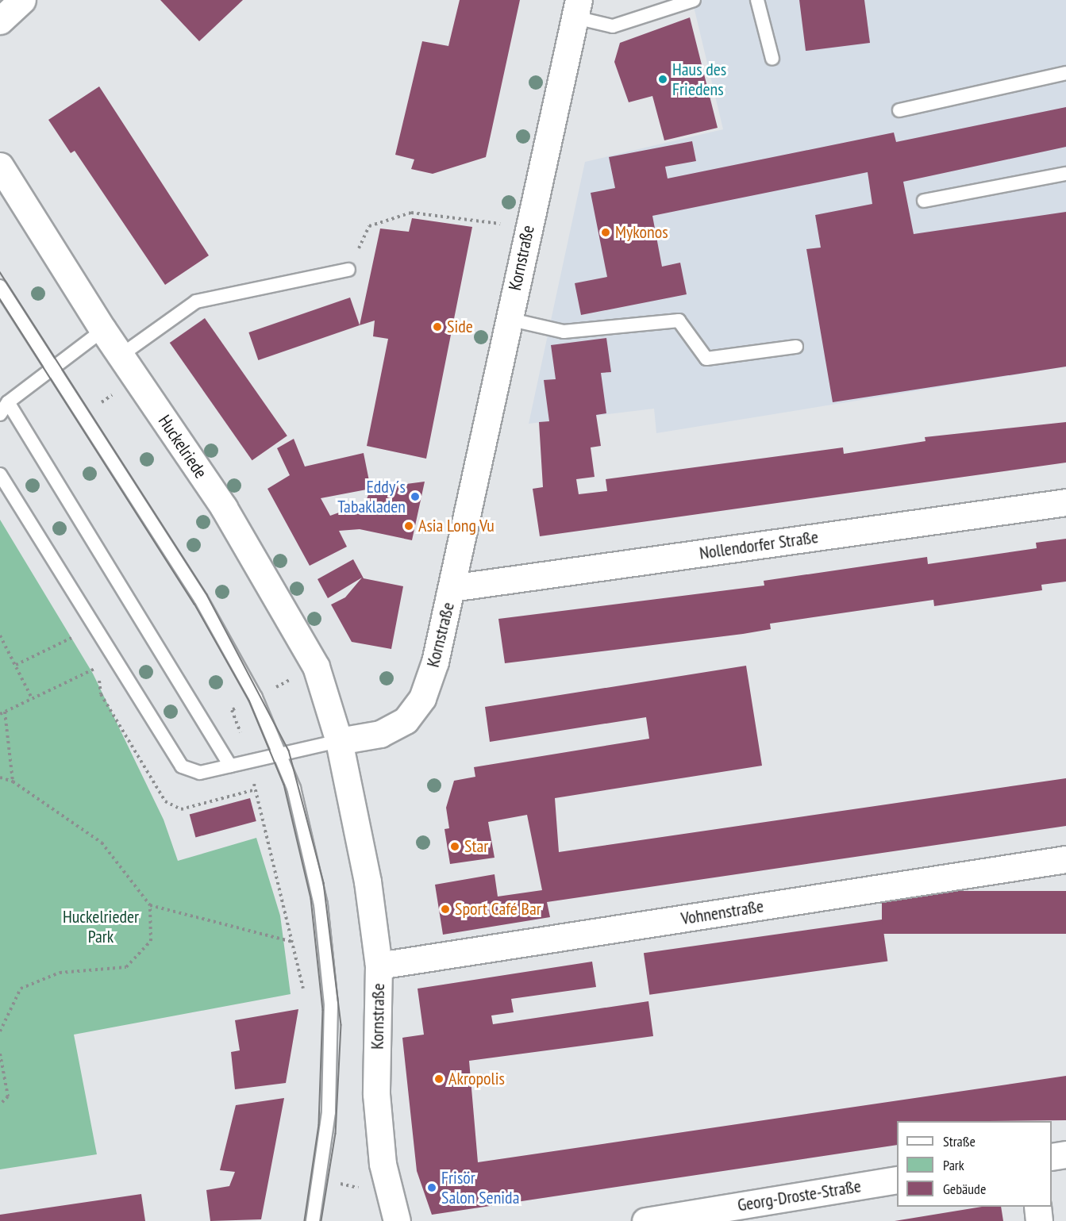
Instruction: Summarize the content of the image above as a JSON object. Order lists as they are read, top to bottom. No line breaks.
{"streets":{"street":["Kornstraße","Huckelriede","Nollendorfer Straße","Vohnenstraße","Georg-Droste-Straße"]},"crossings":[["Kornstraße","Huckelriede"],["Kornstraße","Nollendorfer Straße"],["Kornstraße","Vohnenstraße"]],"parks":["Huckelrieder Park"],"places":["Haus des Friedens","Mykonos","Side","Eddy´s Tabakladen","Asia Long Vu","Star","Sport Café Bar","Akropolis","Frisör Salon Senida"],"legend":["Straße","Park","Gebäude"]}
